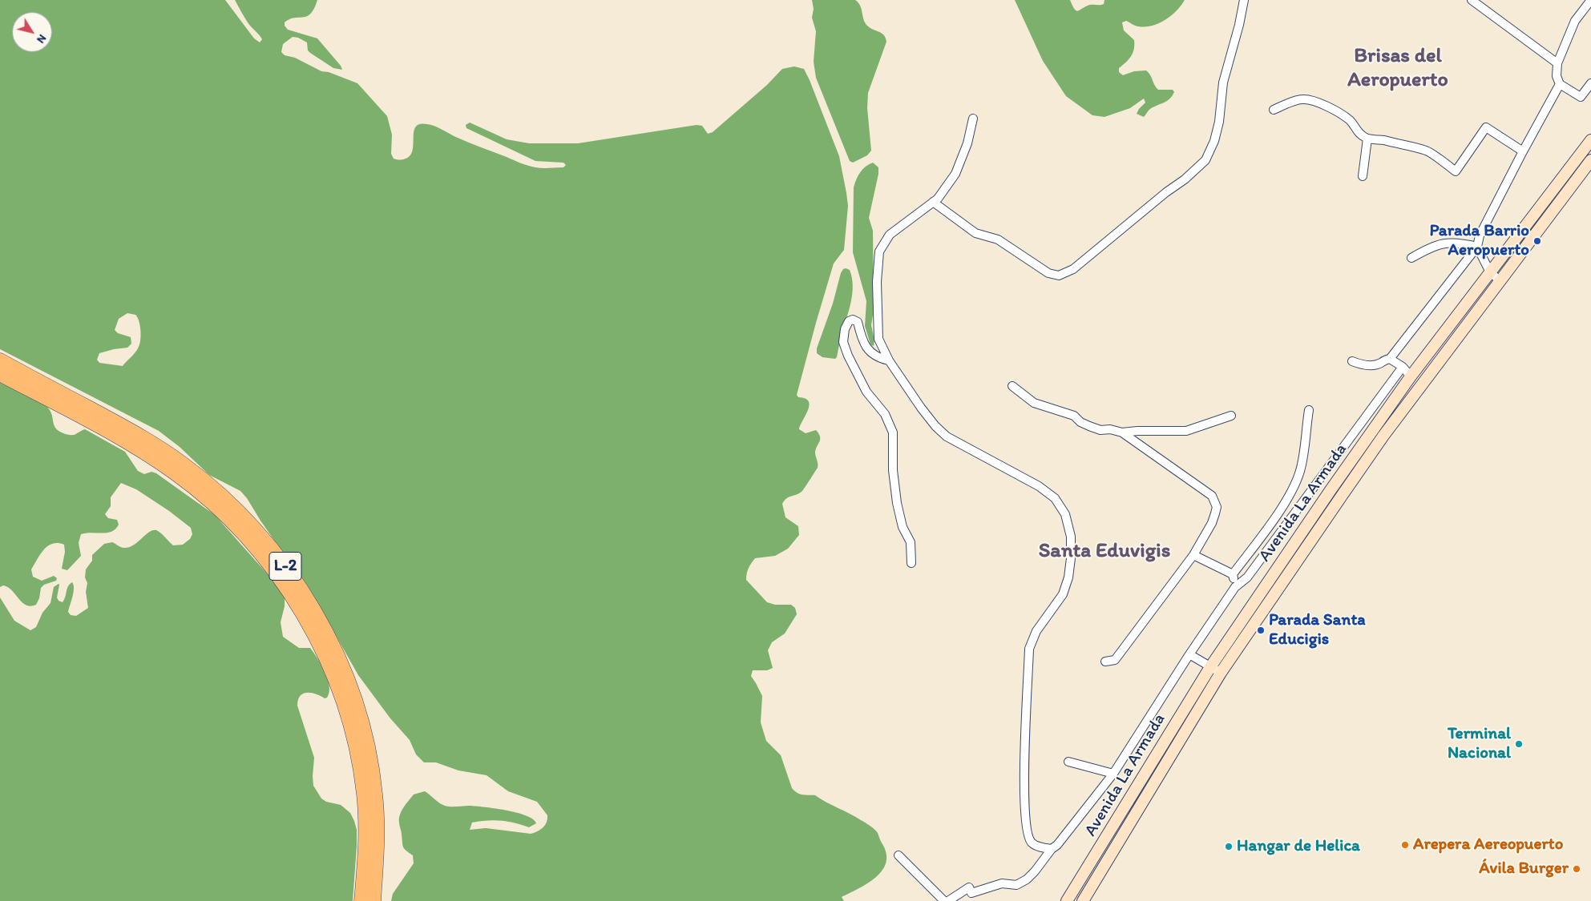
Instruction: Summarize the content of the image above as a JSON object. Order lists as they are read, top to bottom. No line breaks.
{"streets":{"highway":["L-2"],"main road":["Avenida La Armada"]},"districts":["Brisas del Aeropuerto","Santa Eduvigis"],"places":["Parada Barrio Aeropuerto","Parada Santa Educigis","Terminal Nacional","Arepera Aereopuerto","Hangar de Helica","Ávila Burger"],"north":"bottom right"}
